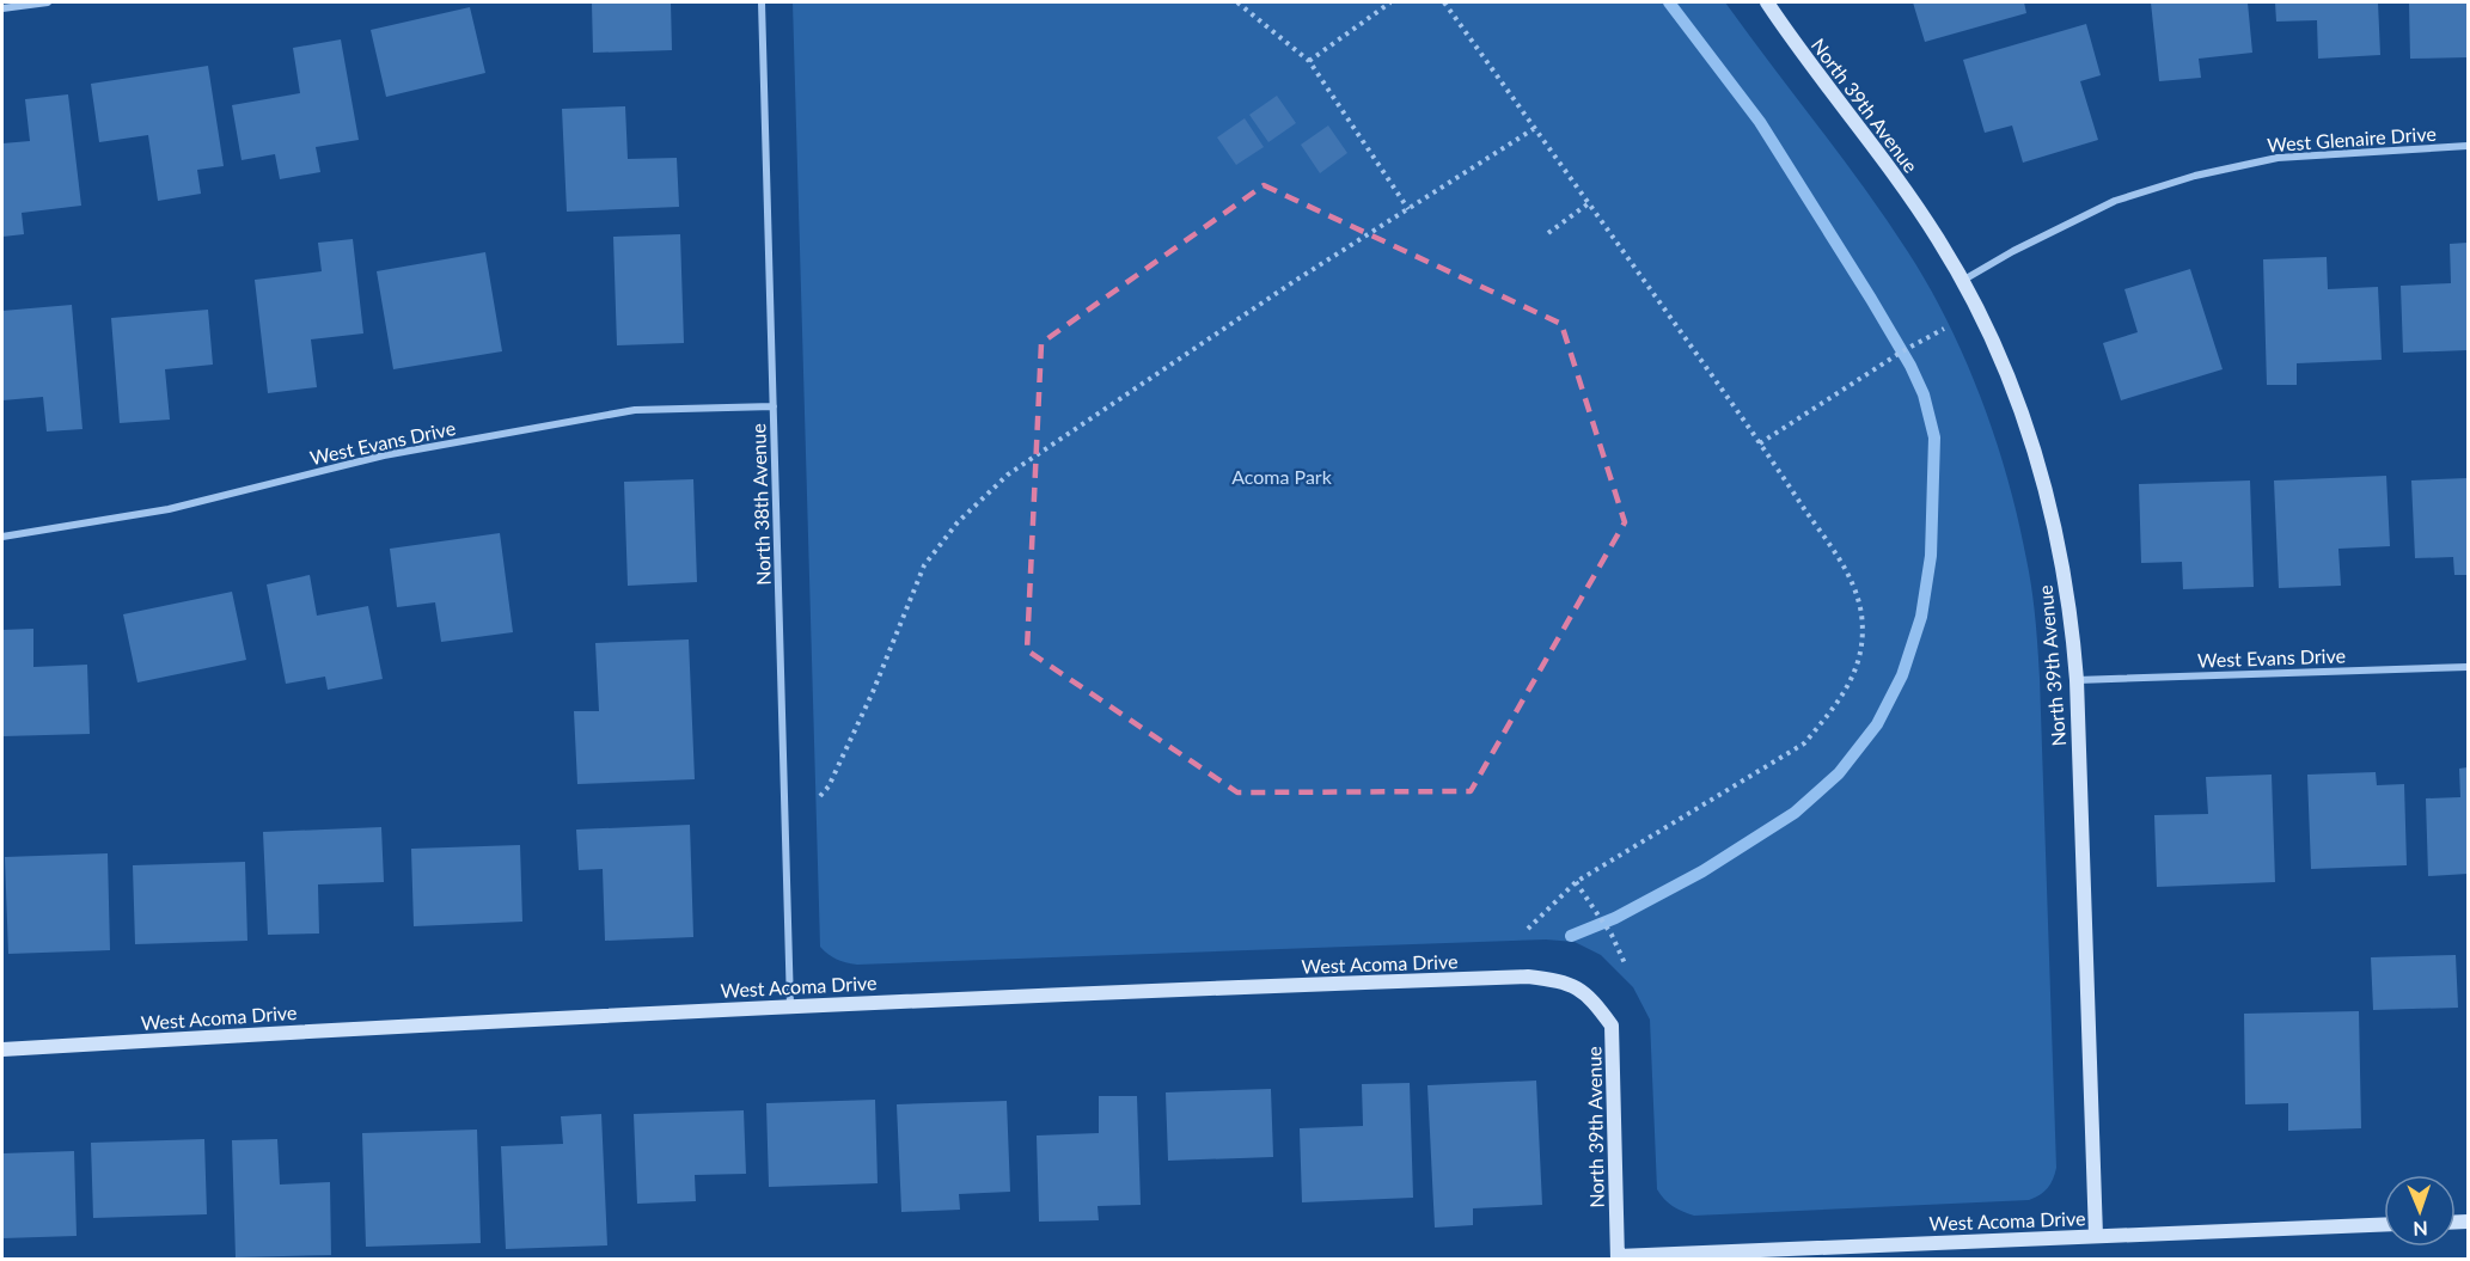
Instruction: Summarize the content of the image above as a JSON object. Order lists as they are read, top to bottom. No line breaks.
{"streets":{"street":["North 39th Avenue","West Glenaire Drive","West Evans Drive","North 38th Avenue","West Acoma Drive"]},"crossings":[["North 39th Avenue","West Glenaire Drive"],["North 39th Avenue","West Evans Drive"],["North 39th Avenue","West Acoma Drive"],["West Evans Drive","North 38th Avenue"],["North 38th Avenue","West Acoma Drive"]],"parks":["Acoma Park"],"north":"bottom"}
